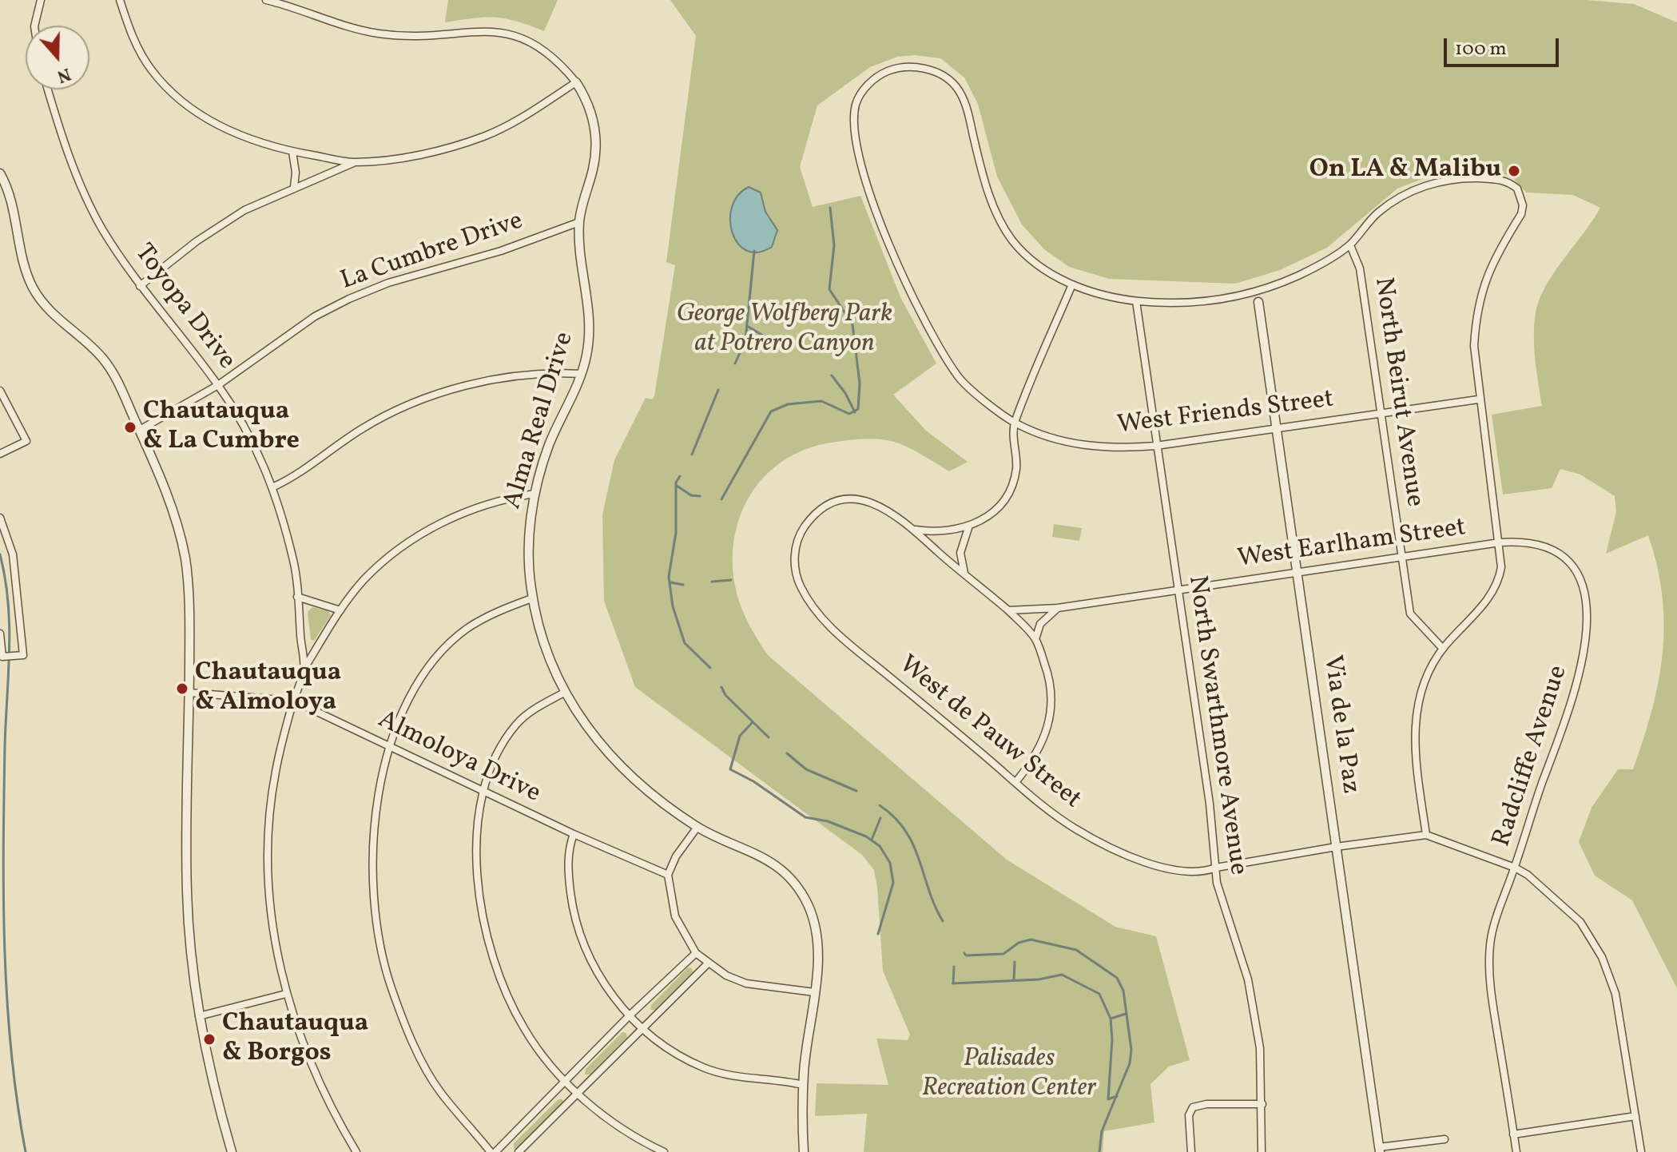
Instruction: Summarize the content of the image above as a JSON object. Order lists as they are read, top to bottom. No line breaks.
{"streets":{"street":["La Cumbre Drive","Toyopa Drive","North Beirut Avenue","West Friends Street","Alma Real Drive","West Earlham Street","Via de la Paz","North Swarthmore Avenue","West de Pauw Street","Radcliffe Avenue","Almoloya Drive"]},"crossings":[["La Cumbre Drive","Toyopa Drive"],["La Cumbre Drive","Alma Real Drive"],["Toyopa Drive","Almoloya Drive"],["North Beirut Avenue","West Friends Street"],["North Beirut Avenue","West Earlham Street"],["West Friends Street","Via de la Paz"],["West Friends Street","North Swarthmore Avenue"],["West Earlham Street","Via de la Paz"],["West Earlham Street","North Swarthmore Avenue"],["West Earlham Street","Radcliffe Avenue"]],"parks":["George Wolfberg Park at Potrero Canyon","Palisades Recreation Center"],"places":["On LA & Malibu","Chautauqua & La Cumbre","Chautauqua & Almoloya","Chautauqua & Borgos"],"scale_bar":"100 m","north":"bottom"}
